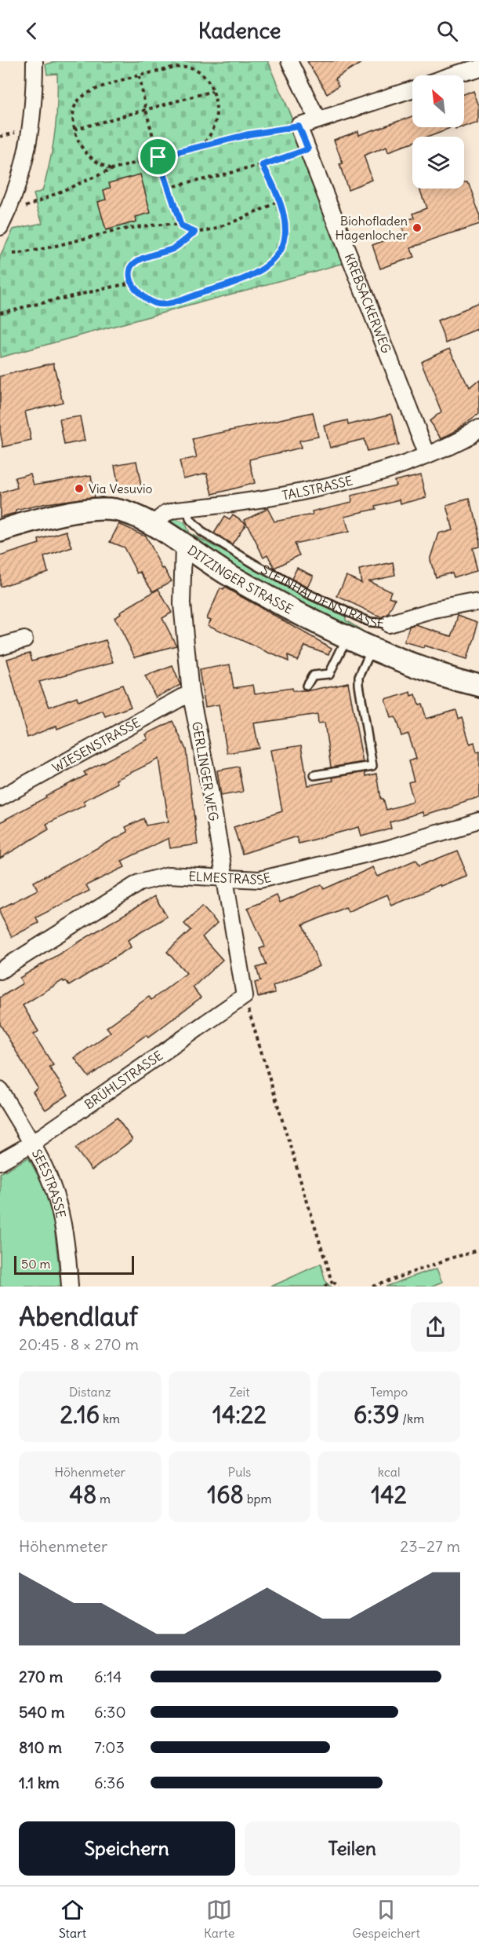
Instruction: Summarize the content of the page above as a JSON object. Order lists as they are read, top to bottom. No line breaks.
{"streets":{"street":["KREBSÄCKERWEG","TALSTRASSE","DITZINGER STRASSE","STEINHALDENSTRASSE","WIESENSTRASSE","GERLINGER WEG","ELMESTRASSE","BRÜHLSTRASSE","SEESTRASSE"]},"crossings":[["KREBSÄCKERWEG","TALSTRASSE"],["TALSTRASSE","DITZINGER STRASSE"],["TALSTRASSE","STEINHALDENSTRASSE"],["DITZINGER STRASSE","GERLINGER WEG"],["WIESENSTRASSE","GERLINGER WEG"],["GERLINGER WEG","ELMESTRASSE"],["GERLINGER WEG","BRÜHLSTRASSE"],["BRÜHLSTRASSE","SEESTRASSE"]],"places":["Biohofladen Hagenlocher","Via Vesuvio"],"scale_bar":"50 m","north":"top left","page":{"header":"Kadence","scale":"50 m","heading":["Abendlauf","20:45 · 8 × 270 m"],"stats":[["Distanz","2.16 km"],["Zeit","14:22"],["Tempo","6:39 /km"],["Höhenmeter","48 m"],["Puls","168 bpm"],["kcal","142"]],"chart":["Höhenmeter","23–27 m"],"list":[{"name":"270 m","note":"6:14"},{"name":"540 m","note":"6:30"},{"name":"810 m","note":"7:03"},{"name":"1.1 km","note":"6:36"}],"buttons":["Speichern","Teilen"],"tabs":["Start","Karte","Gespeichert"]}}
